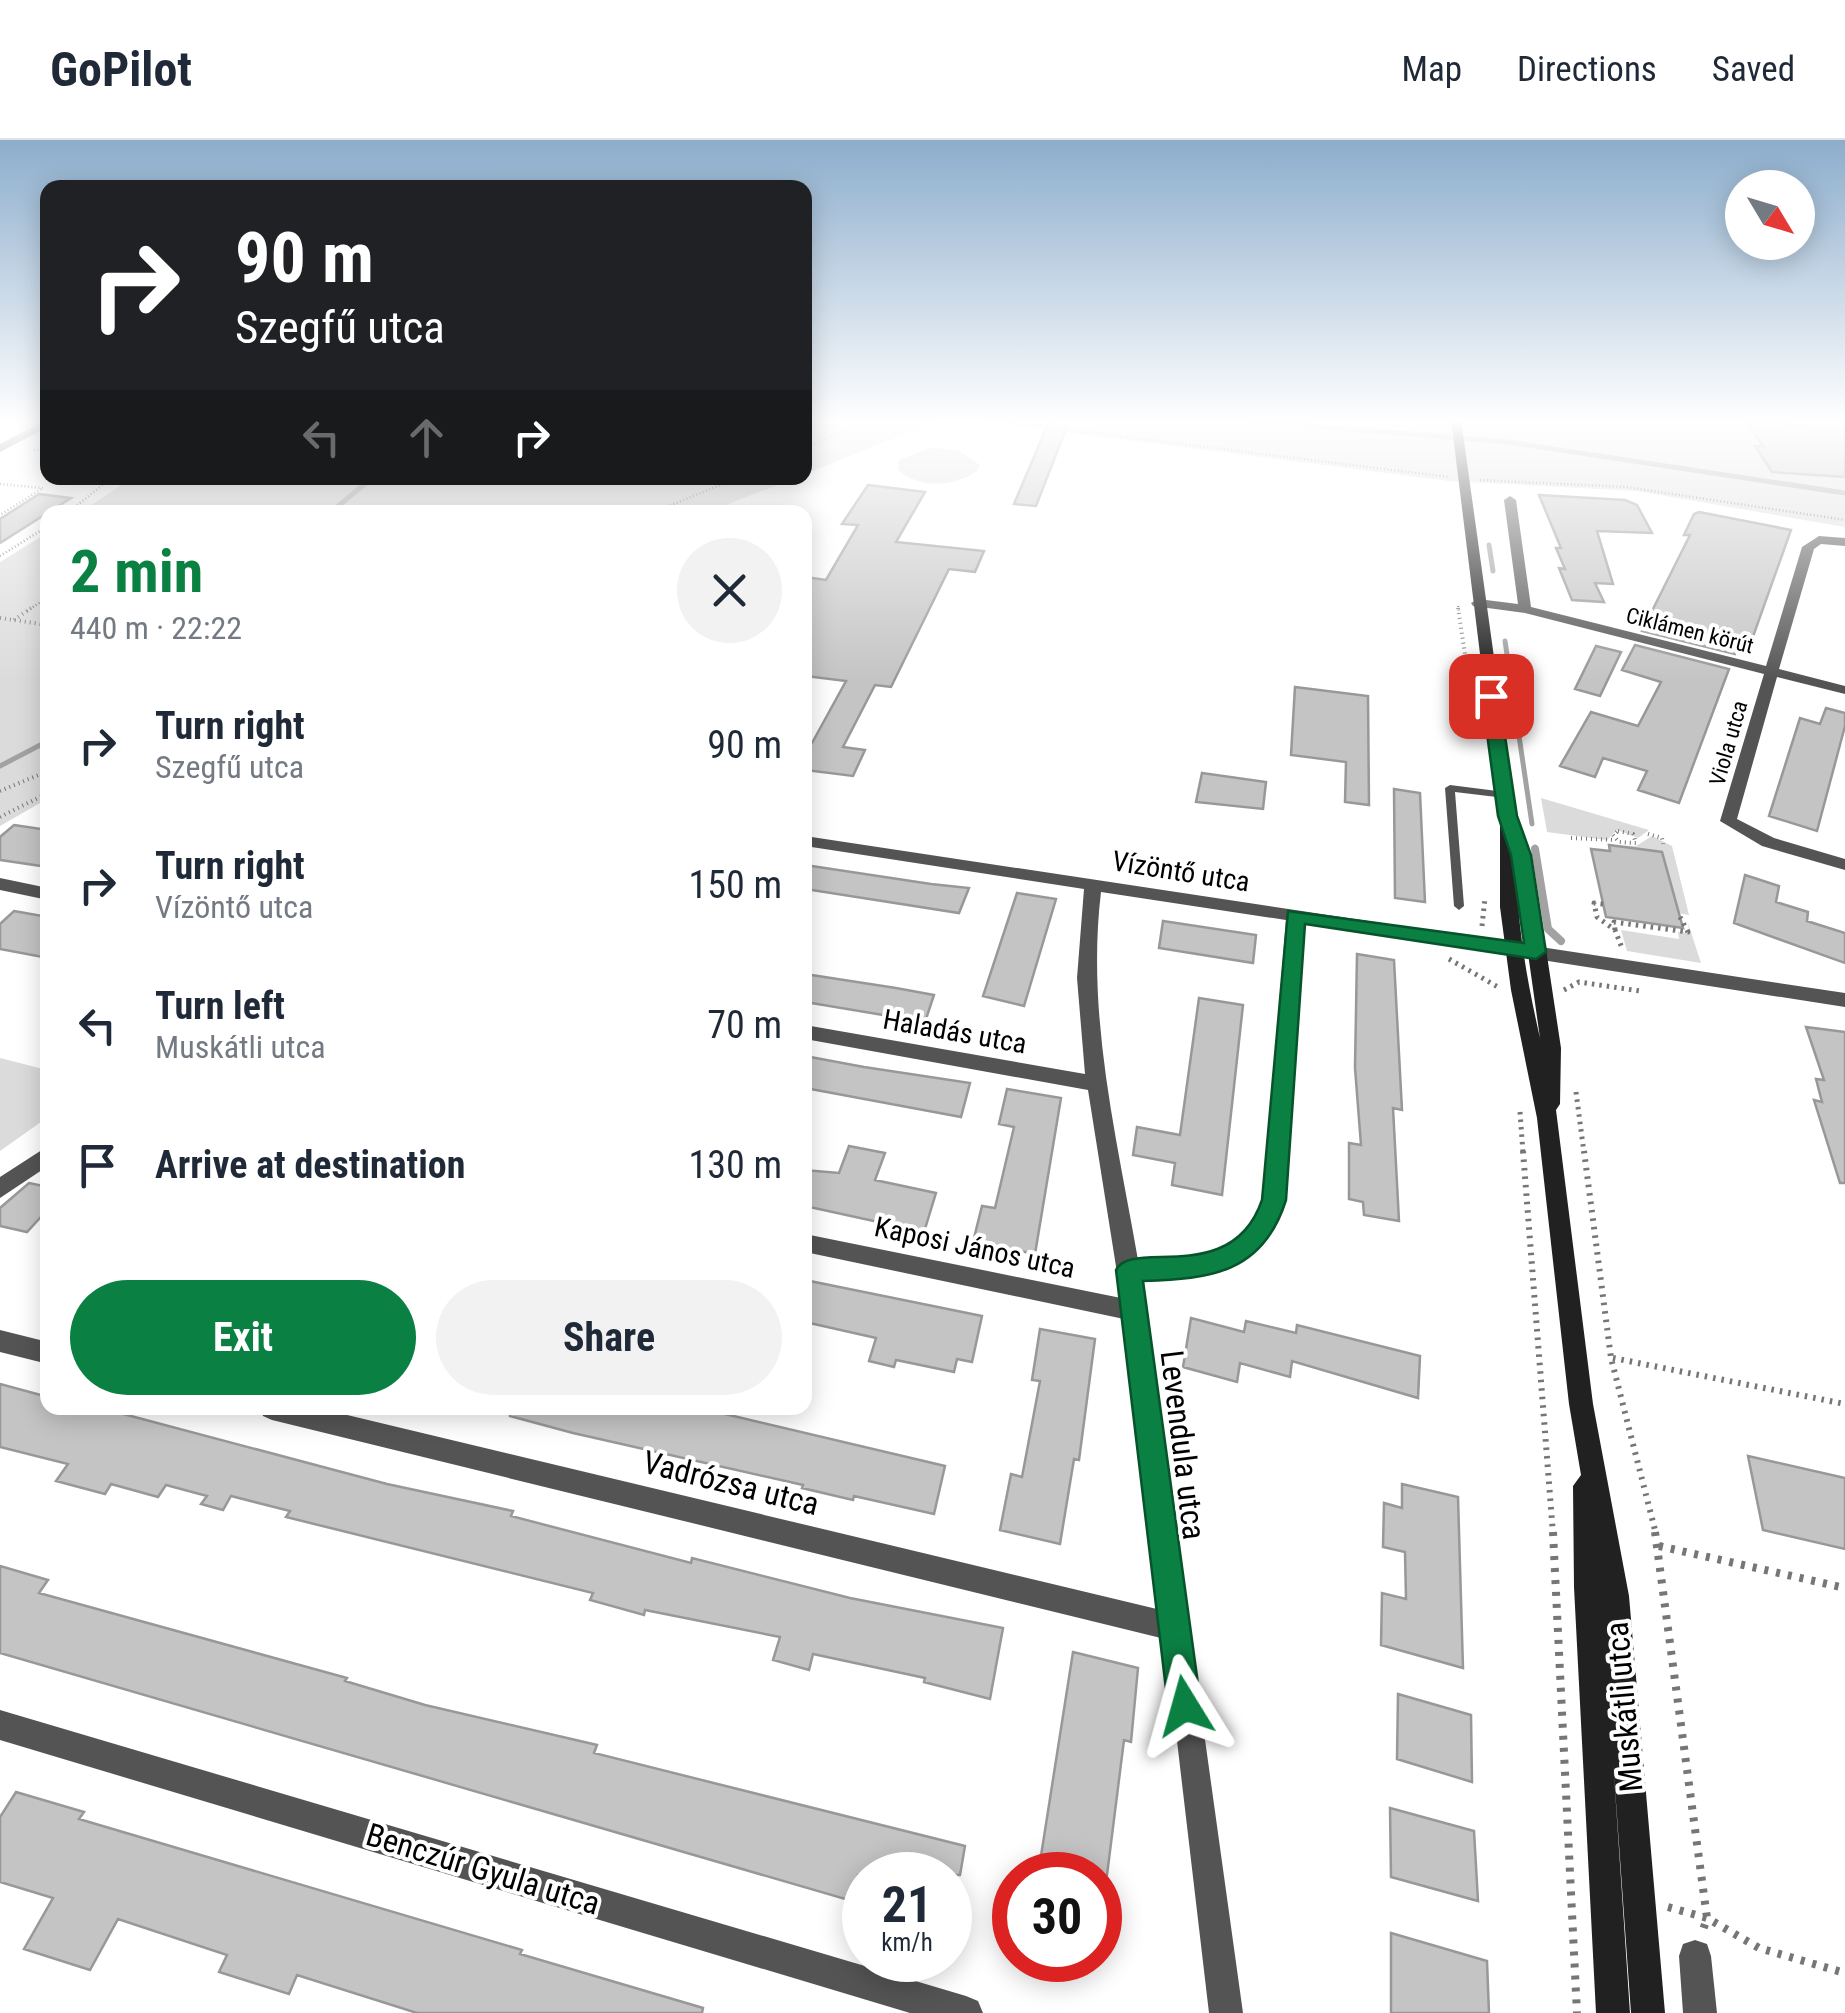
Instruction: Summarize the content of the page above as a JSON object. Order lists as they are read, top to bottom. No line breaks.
{"streets":{"main road":["Muskátli utca"],"street":["Ciklámen körút","Viola utca","Vízöntő utca","Haladás utca","Kaposi János utca","Levendula utca","Vadrózsa utca","Benczúr Gyula utca"]},"crossings":[["Ciklámen körút","Viola utca"],["Ciklámen körút","Muskátli utca"],["Vízöntő utca","Levendula utca"],["Vízöntő utca","Muskátli utca"],["Haladás utca","Levendula utca"],["Kaposi János utca","Levendula utca"],["Levendula utca","Vadrózsa utca"]],"north":"bottom right","page":{"header":"GoPilot","nav":["Map","Directions","Saved"],"turn":["90 m","Szegfű utca"],"heading":["2 min","440 m · 22:22"],"list":[{"name":"Turn right","note":"Szegfű utca","value":"90 m"},{"name":"Turn right","note":"Vízöntő utca","value":"150 m"},{"name":"Turn left","note":"Muskátli utca","value":"70 m"},{"name":"Arrive at destination","value":"130 m"}],"buttons":["Exit","Share"],"speed":"21 km/h","limit":"30"}}
